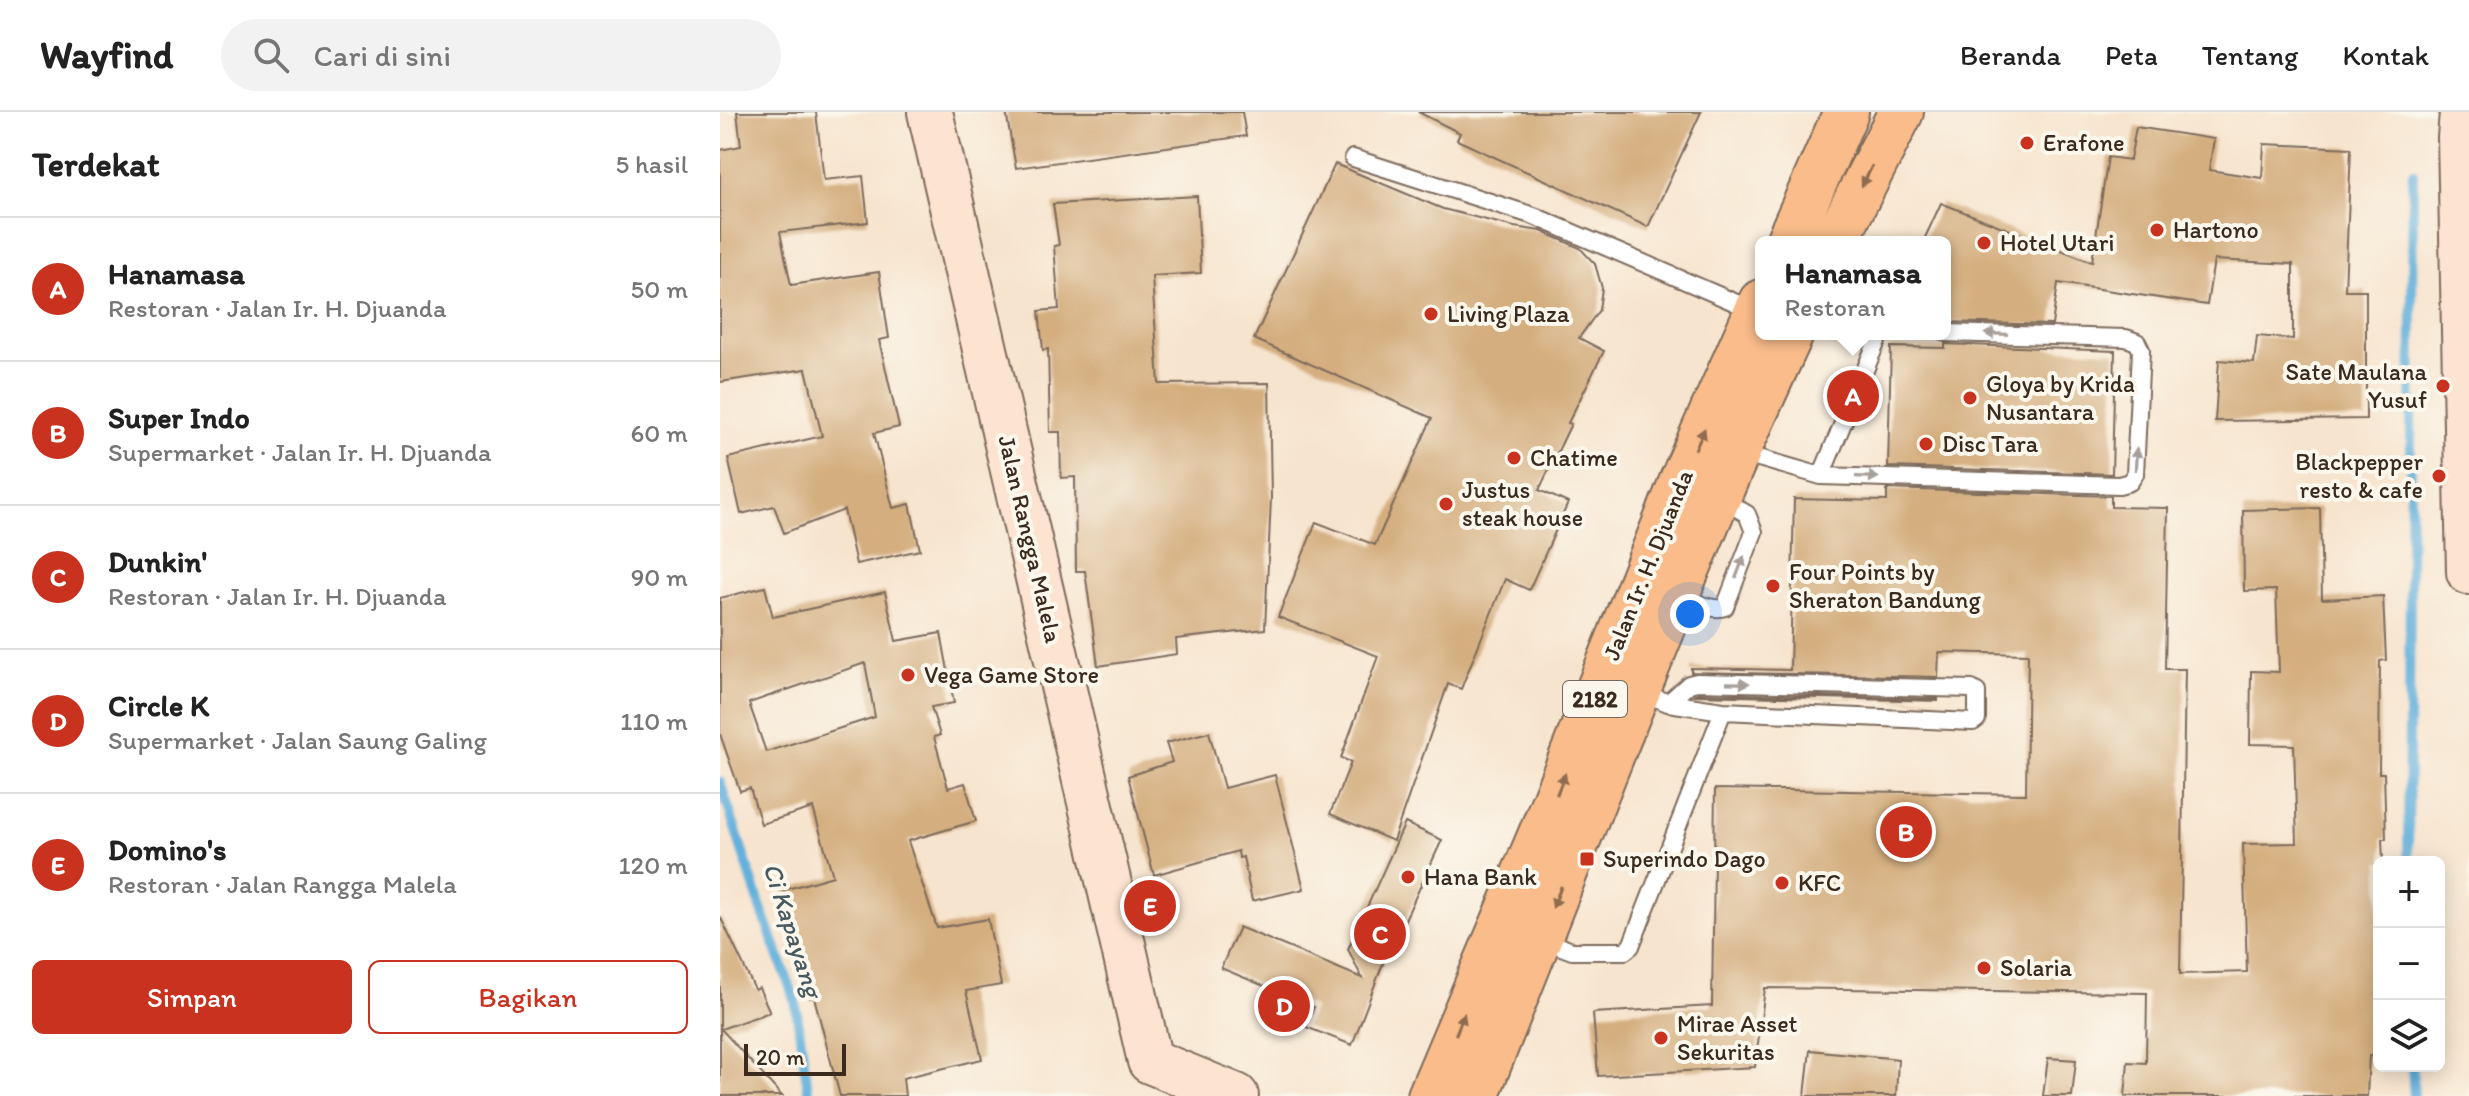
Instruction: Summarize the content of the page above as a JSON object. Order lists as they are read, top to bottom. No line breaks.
{"streets":{"main road":["Jalan Ir. H. Djuanda","2182"],"street":["Jalan Rangga Malela"]},"water":["Ci Kapayang"],"places":{"other":["Erafone","Hartono","Hotel Utari","Living Plaza","Sate Maulana Yusuf","Gloya by Krida Nusantara","Disc Tara","Chatime","Blackpepper resto & cafe","Justus steak house","Four Points by Sheraton Bandung","Vega Game Store","Hana Bank","KFC","Solaria","Mirae Asset Sekuritas"],"transit":["Superindo Dago"]},"scale_bar":"20 m","page":{"header":"Wayfind","search":"Cari di sini","nav":["Beranda","Peta","Tentang","Kontak"],"heading":["Terdekat","5 hasil"],"list":[{"mark":"A","name":"Hanamasa","note":"Restoran · Jalan Ir. H. Djuanda","value":"50 m"},{"mark":"B","name":"Super Indo","note":"Supermarket · Jalan Ir. H. Djuanda","value":"60 m"},{"mark":"C","name":"Dunkin'","note":"Restoran · Jalan Ir. H. Djuanda","value":"90 m"},{"mark":"D","name":"Circle K","note":"Supermarket · Jalan Saung Galing","value":"110 m"},{"mark":"E","name":"Domino's","note":"Restoran · Jalan Rangga Malela","value":"120 m"}],"popup":["Hanamasa","Restoran"],"pins":["A","B","E","C","D"],"map_buttons":["+","−"],"buttons":["Simpan","Bagikan"],"scale":"20 m"}}
